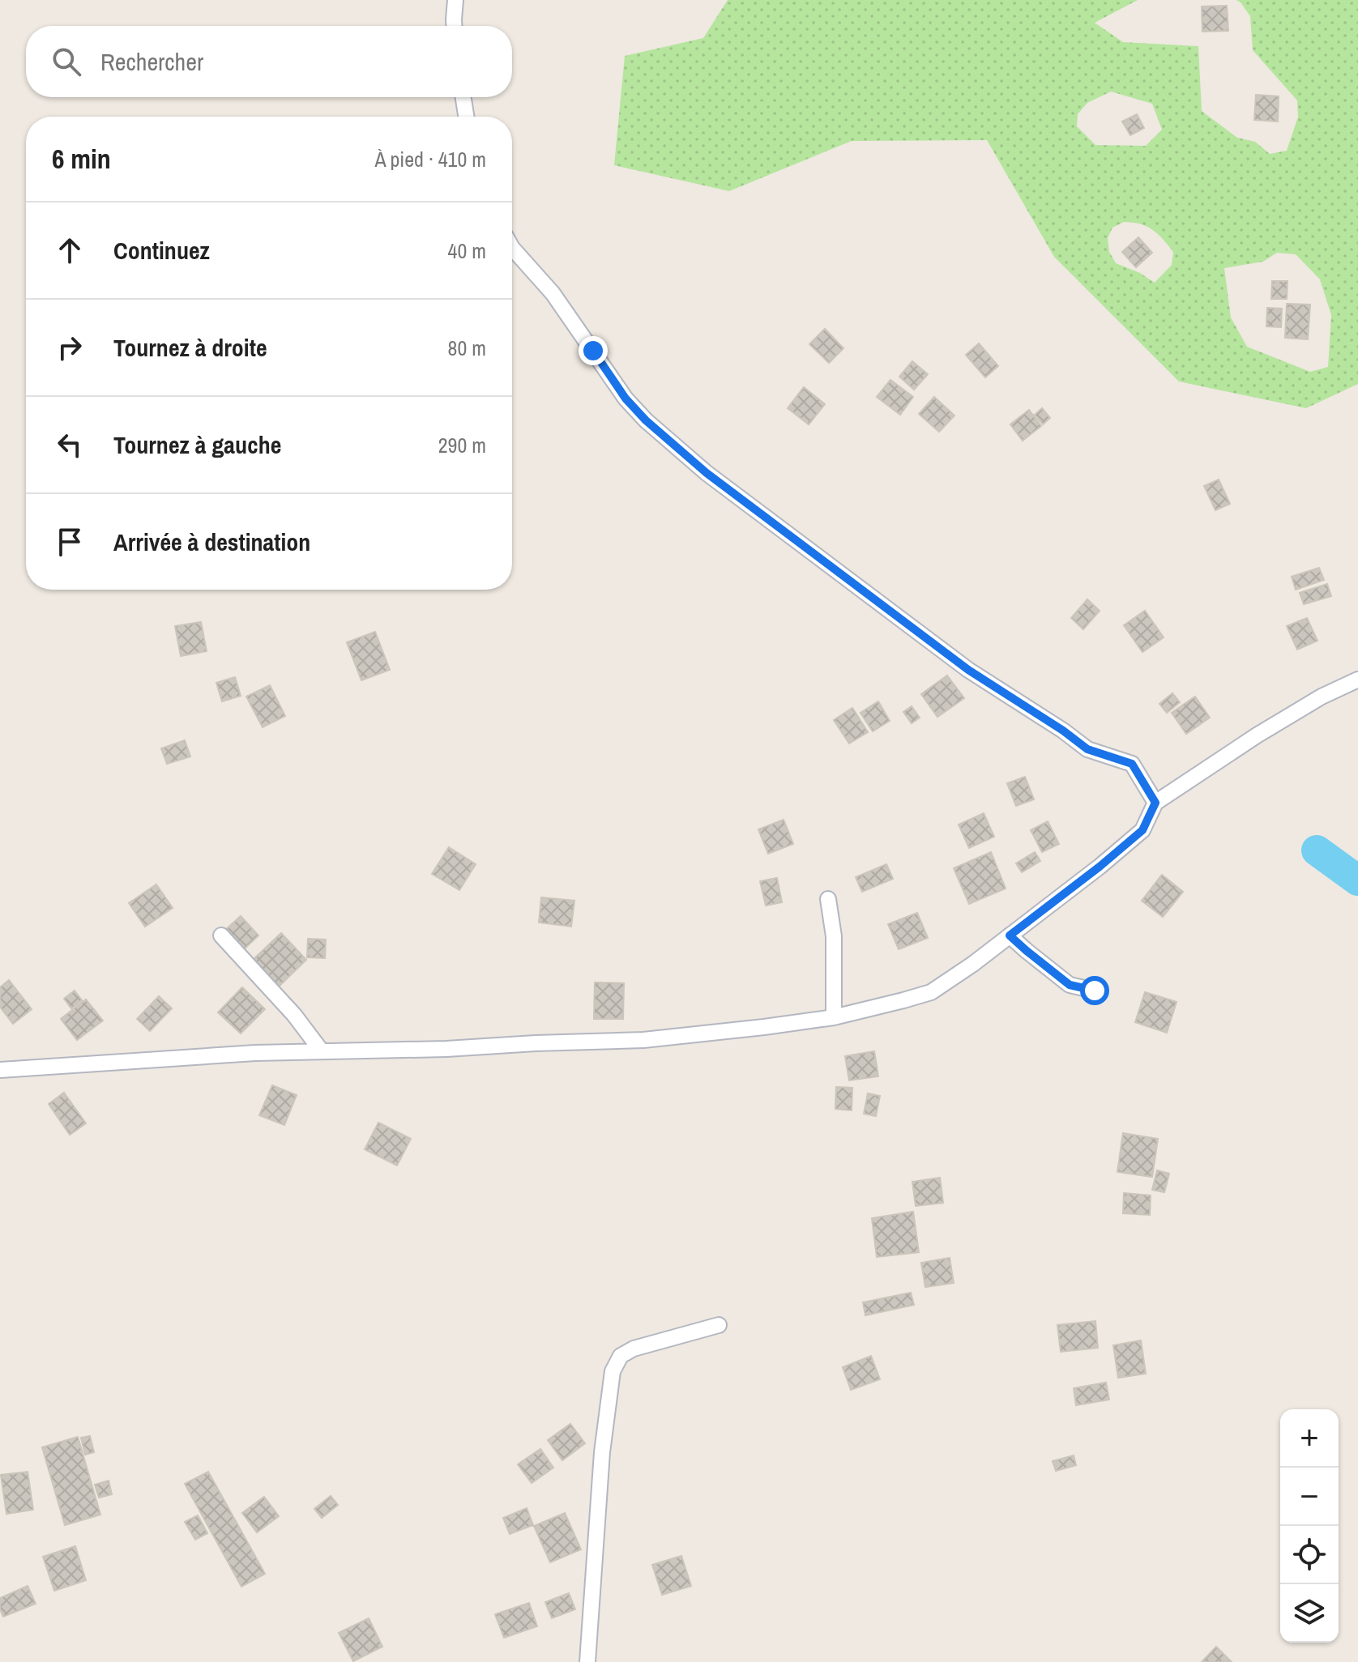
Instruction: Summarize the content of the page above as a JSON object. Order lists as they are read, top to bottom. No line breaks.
{"page":{"search":"Rechercher","heading":["6 min","À pied · 410 m"],"list":[["Continuez","40 m"],["Tournez à droite","80 m"],["Tournez à gauche","290 m"],"Arrivée à destination"],"map_buttons":["+","−"]}}
